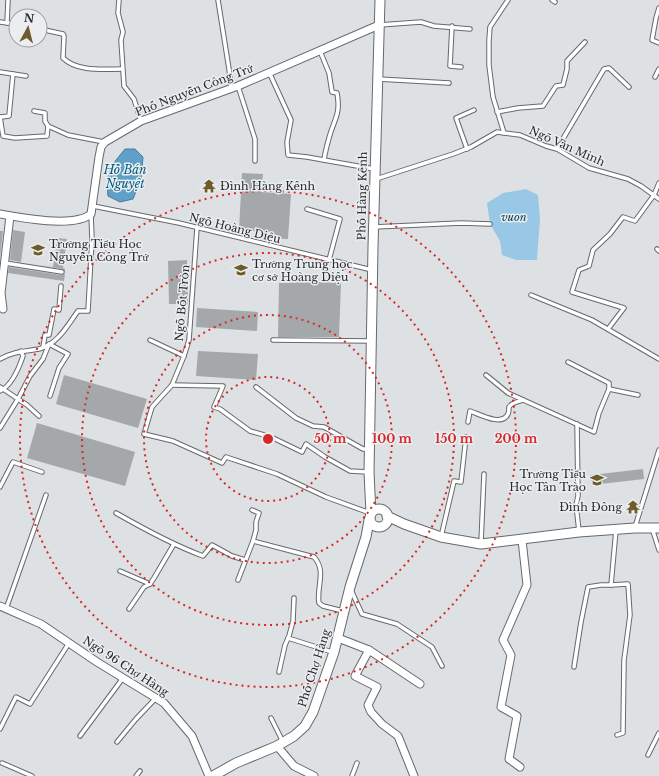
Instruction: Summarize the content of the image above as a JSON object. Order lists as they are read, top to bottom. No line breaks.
{"streets":{"street":["Phố Nguyễn Công Trứ","Phố Hàng Kênh","Ngõ 96 Chợ Hàng","Phố Chợ Hàng"],"lane":["Ngõ Văn Minh","Ngõ Hoàng Diệu","Ngõ Bốt Tròn"]},"crossings":[["Phố Nguyễn Công Trứ","Phố Hàng Kênh"],["Ngõ Văn Minh","Phố Hàng Kênh"],["Phố Hàng Kênh","Ngõ Hoàng Diệu"],["Phố Hàng Kênh","Ngõ Bốt Tròn"],["Phố Hàng Kênh","Phố Chợ Hàng"],["Ngõ Hoàng Diệu","Ngõ Bốt Tròn"],["Ngõ Bốt Tròn","Phố Chợ Hàng"]],"water":["Hồ Bán Nguyệt"],"parks":["vuon"],"places":{"temple":["Đình Hàng Kênh","Đình Đông"],"school or university":["Trường Tiểu Học Nguyễn Công Trứ","Trường Trung học cơ sở Hoàng Diệu","Trường Tiểu Học Tân Trào"]},"north":"top","rings":["50 m","100 m","150 m","200 m"]}
